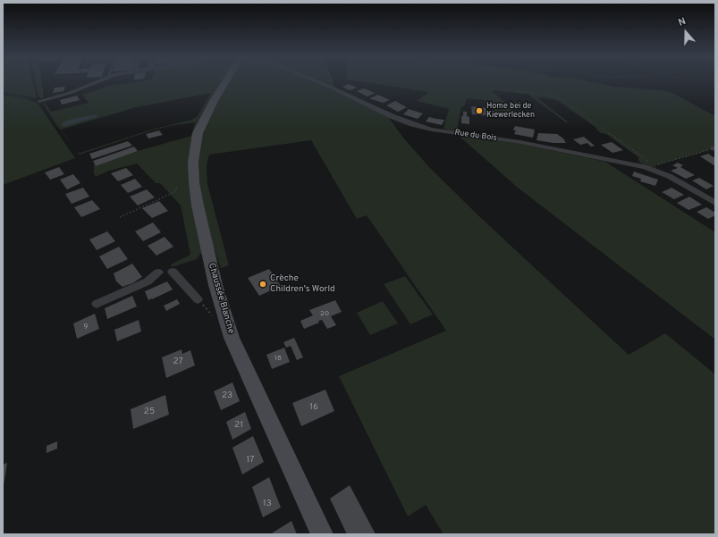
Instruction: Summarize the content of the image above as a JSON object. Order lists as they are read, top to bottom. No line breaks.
{"streets":{"main road":["Chaussée Blanche"],"street":["Rue du Bois"]},"places":["Home bei de Kiewerlecken","Crèche Children's World"],"house_numbers":["20","9","18","27","23","16","25","21","17","13"],"north":"top"}
